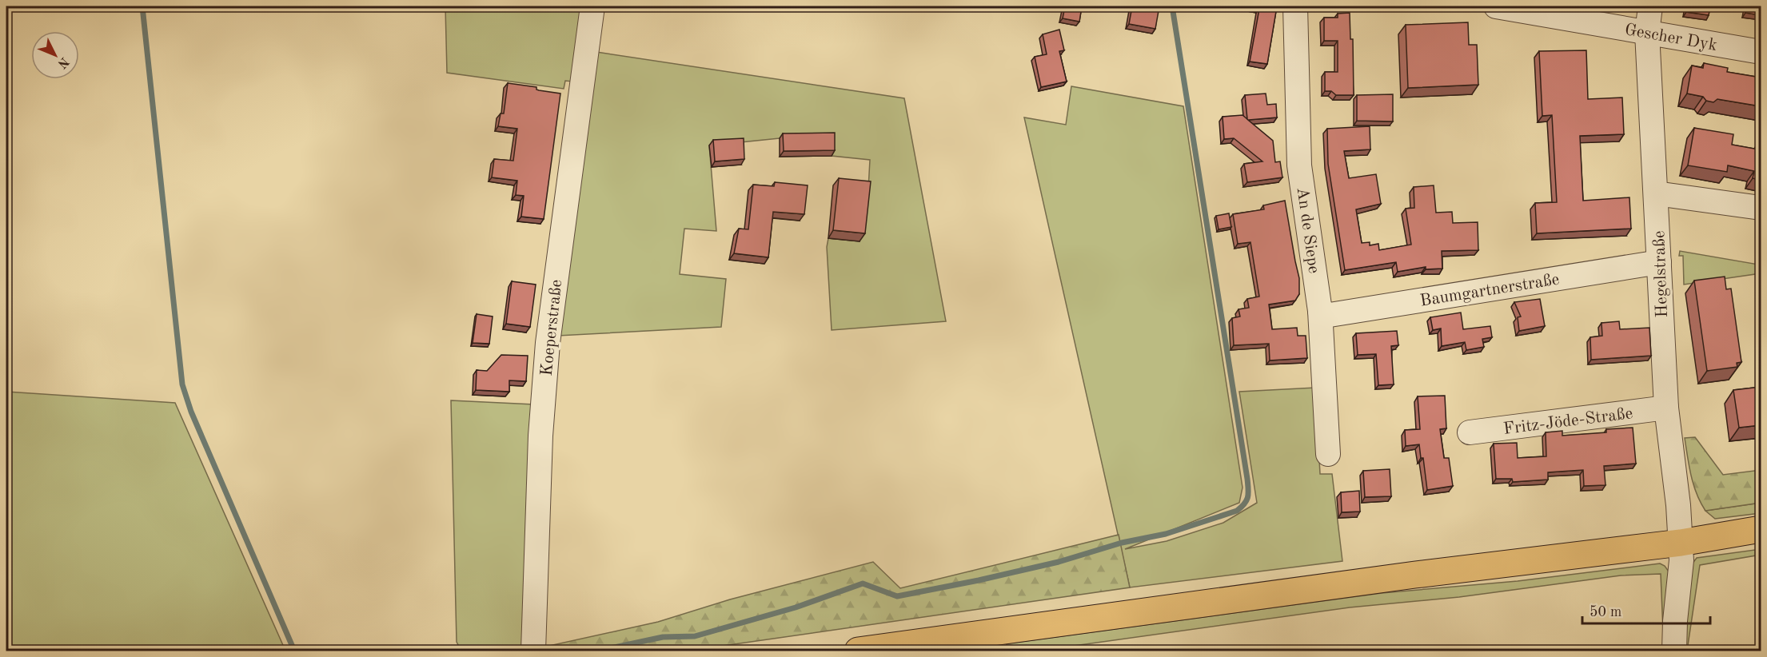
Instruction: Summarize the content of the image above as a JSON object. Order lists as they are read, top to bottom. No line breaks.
{"streets":{"street":["Gescher Dyk","An de Siepe","Hegelstraße","Baumgartnerstraße","Koeperstraße","Fritz-Jöde-Straße"]},"crossings":[["Gescher Dyk","Hegelstraße"],["An de Siepe","Baumgartnerstraße"],["Hegelstraße","Baumgartnerstraße"],["Hegelstraße","Fritz-Jöde-Straße"]],"scale_bar":"50 m","north":"bottom right"}
